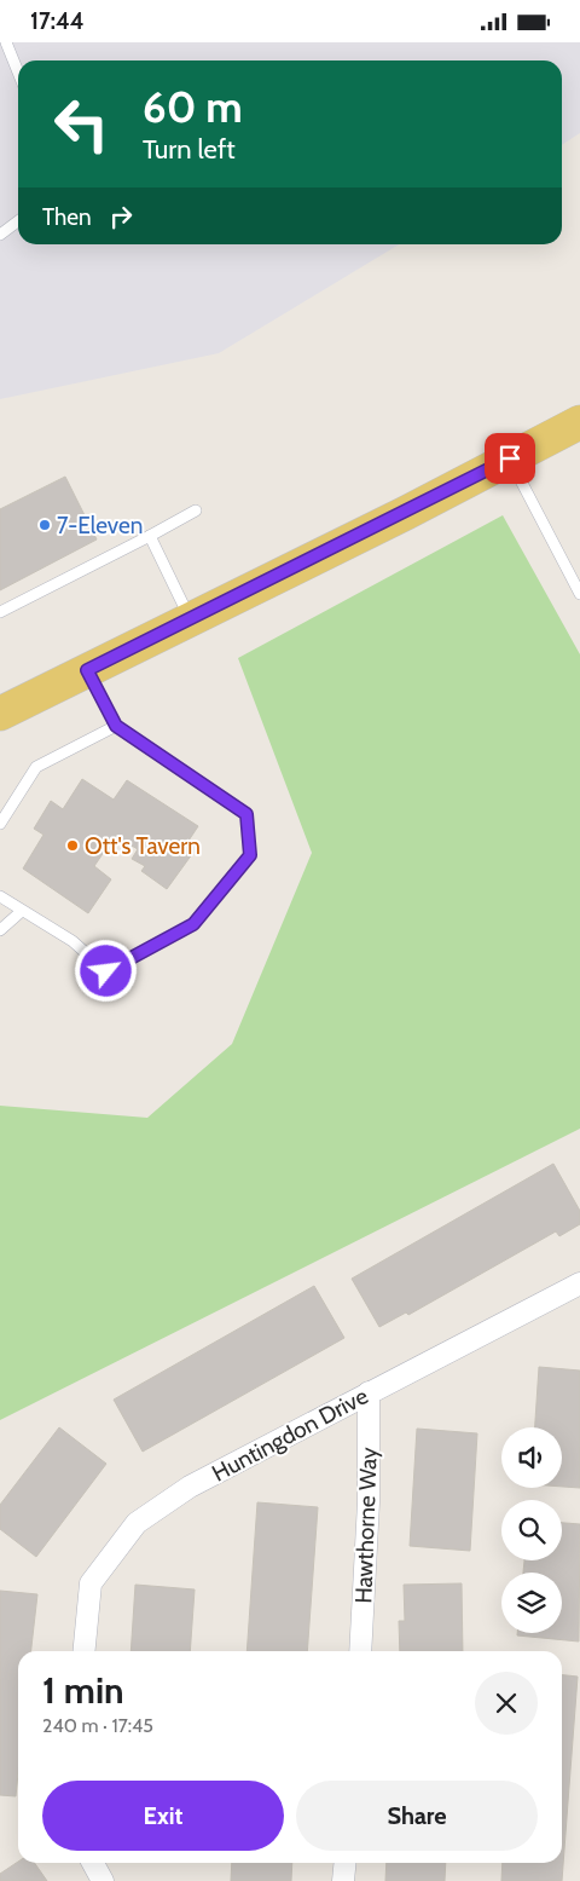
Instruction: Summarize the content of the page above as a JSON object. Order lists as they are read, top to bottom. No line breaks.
{"streets":{"street":["Huntingdon Drive","Hawthorne Way"]},"crossings":[["Huntingdon Drive","Hawthorne Way"]],"places":["7-Eleven","Ott's Tavern"],"page":{"status":"17:44","turn":["60 m","Turn left"],"then":"Then","heading":["1 min","240 m · 17:45"],"buttons":["Exit","Share"]}}
